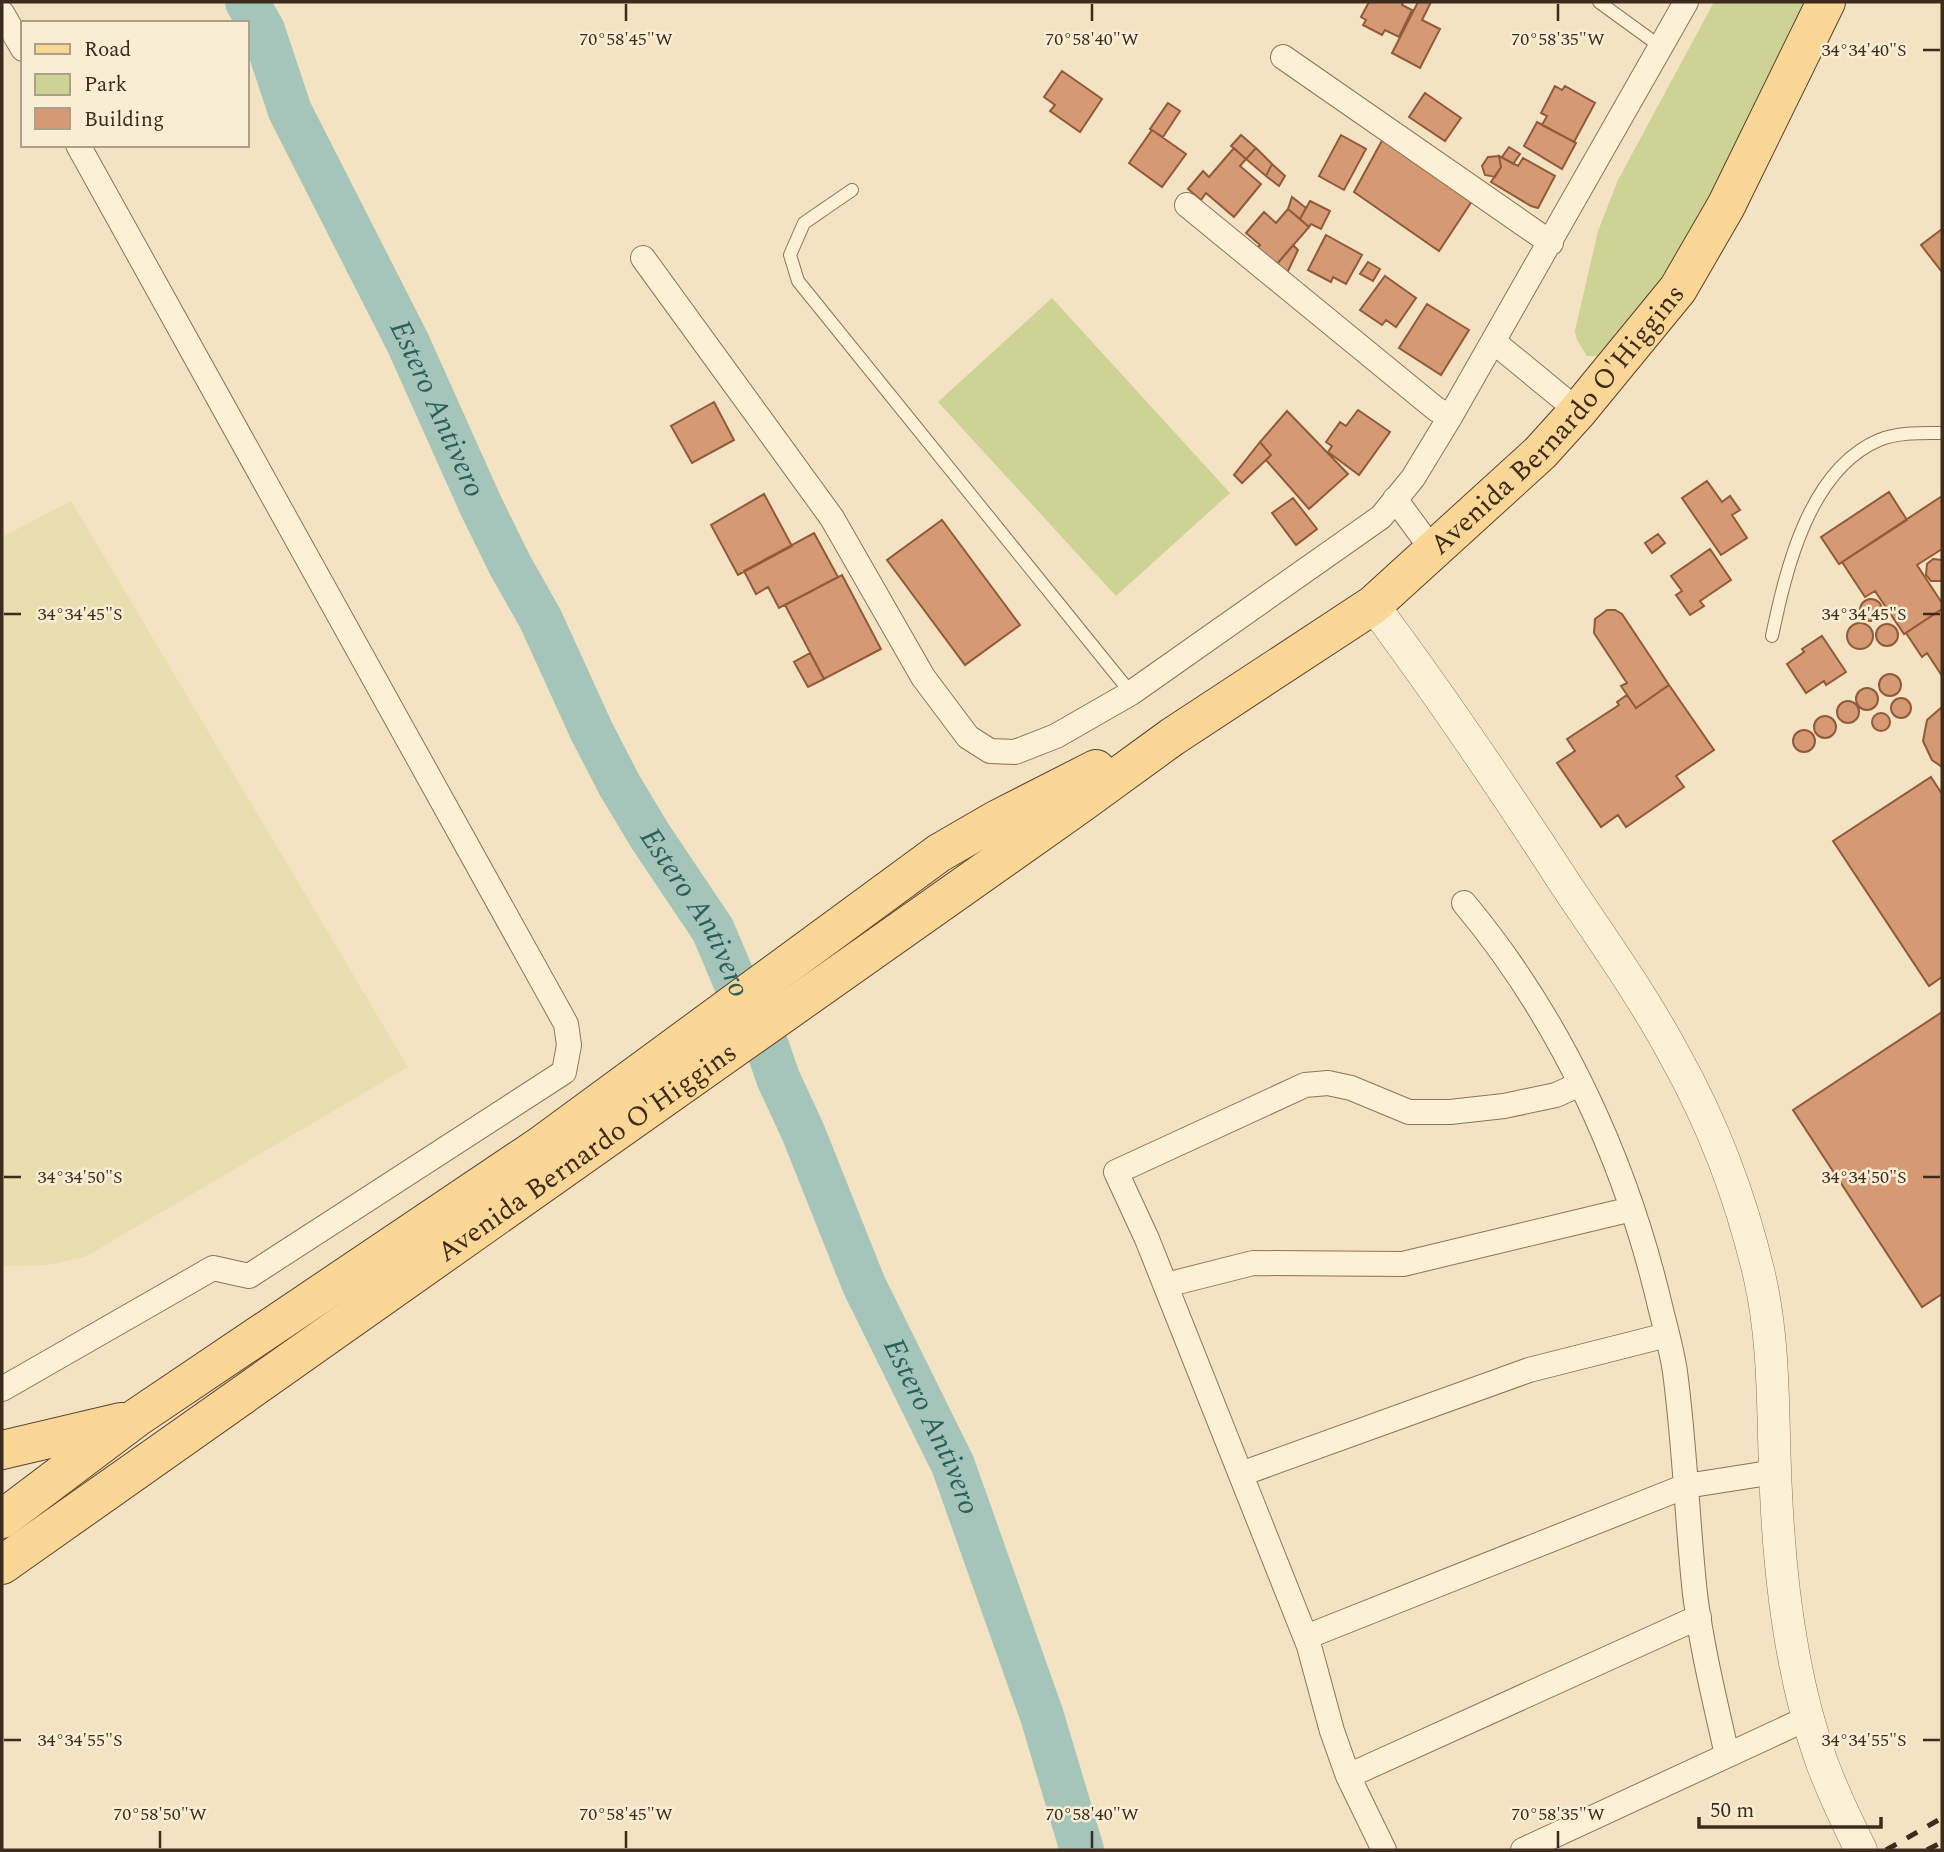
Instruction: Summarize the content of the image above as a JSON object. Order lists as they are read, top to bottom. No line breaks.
{"streets":{"main road":["Avenida Bernardo O'Higgins"]},"water":["Estero Antivero"],"legend":["Road","Park","Building"],"scale_bar":"50 m","coordinates":["70°58'45\"W","70°58'40\"W","70°58'35\"W","34°34'40\"S","34°34'45\"S","34°34'50\"S","34°34'55\"S","70°58'50\"W"]}
